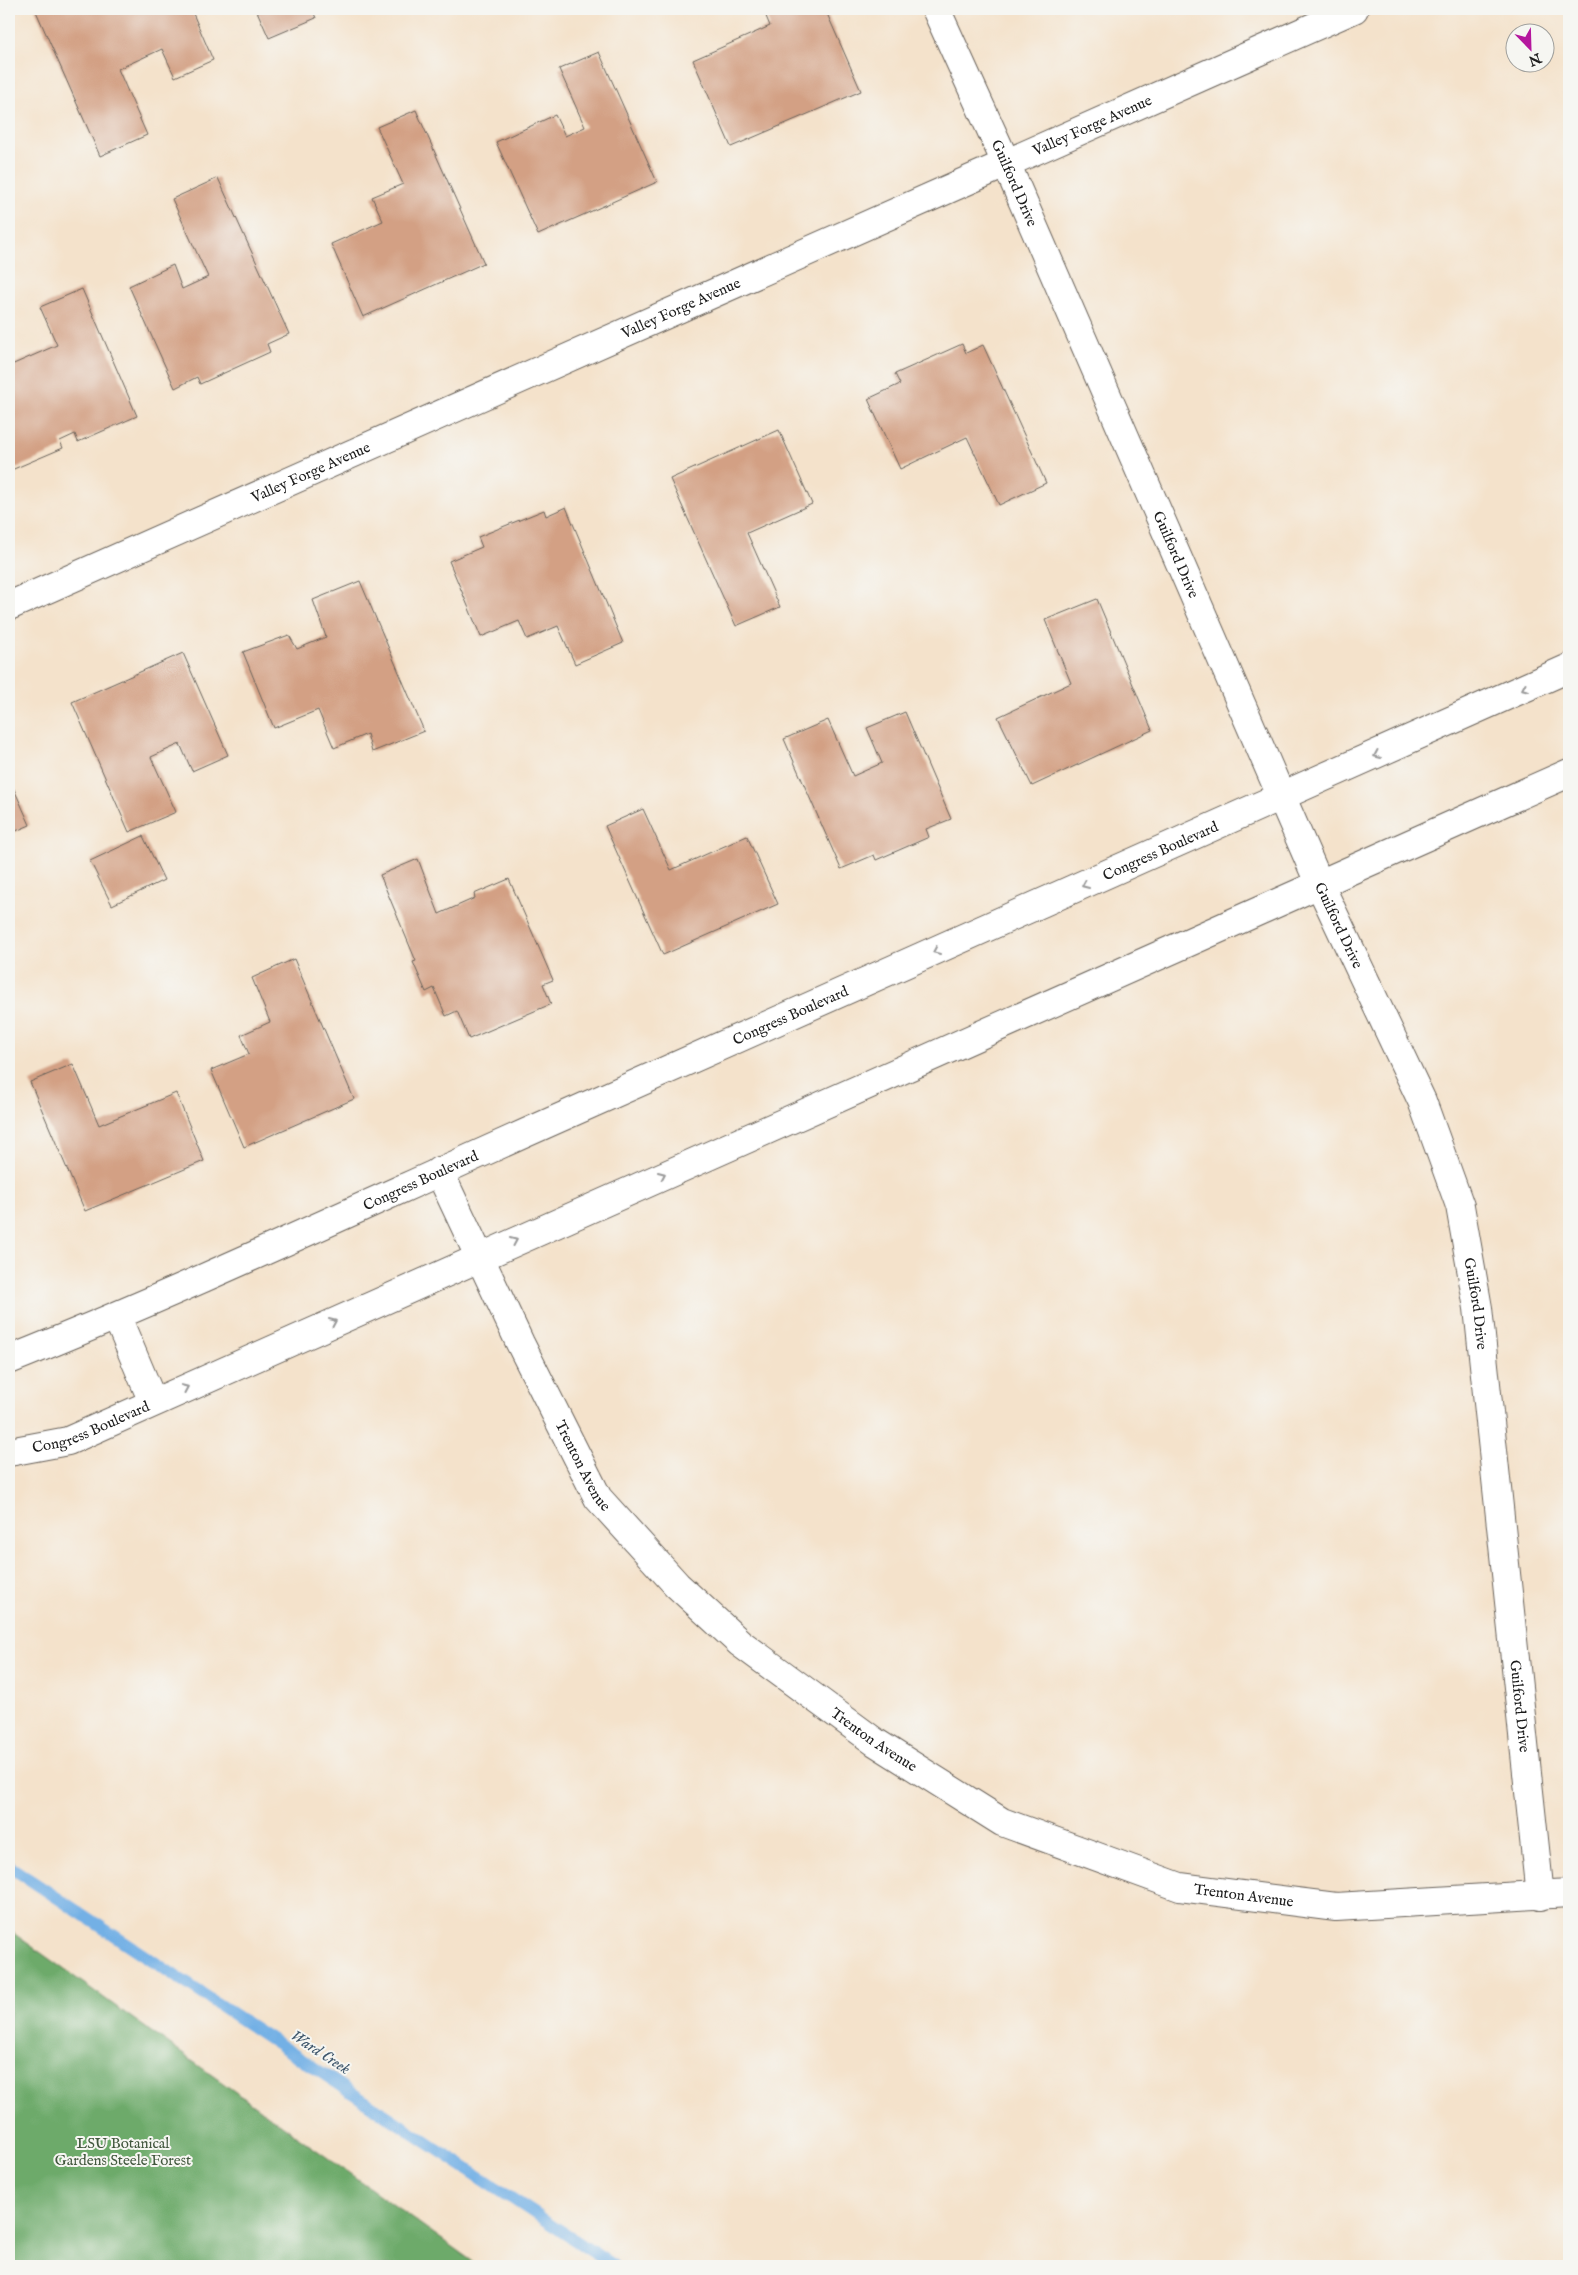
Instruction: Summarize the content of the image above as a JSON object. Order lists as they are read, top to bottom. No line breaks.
{"streets":{"street":["Valley Forge Avenue","Guilford Drive","Congress Boulevard","Trenton Avenue"]},"crossings":[["Valley Forge Avenue","Guilford Drive"],["Guilford Drive","Congress Boulevard"],["Guilford Drive","Trenton Avenue"],["Congress Boulevard","Trenton Avenue"]],"water":["Ward Creek"],"parks":["LSU Botanical Gardens Steele Forest"],"north":"bottom right"}
